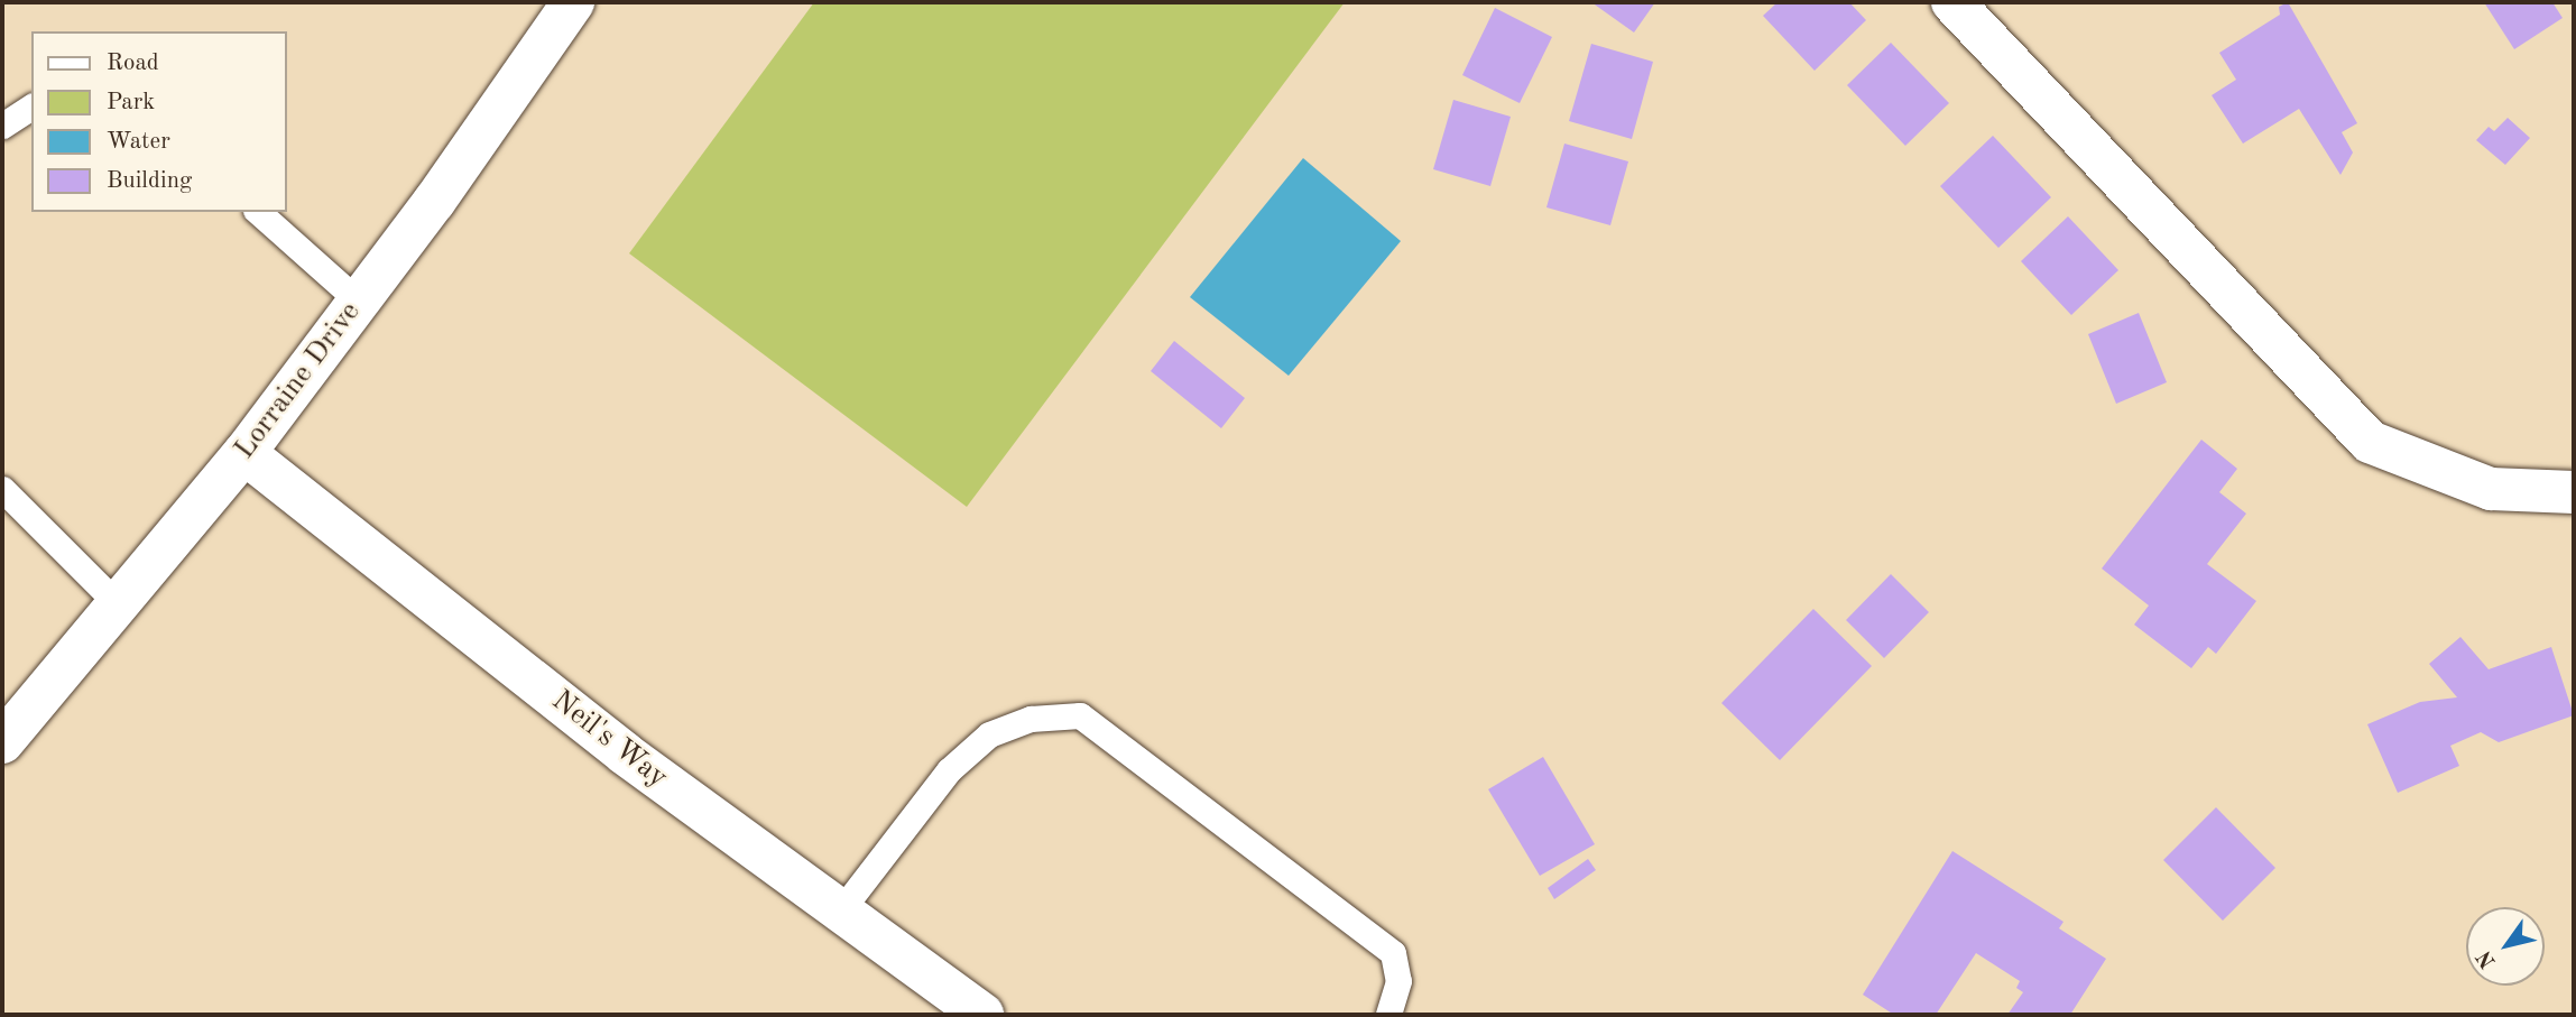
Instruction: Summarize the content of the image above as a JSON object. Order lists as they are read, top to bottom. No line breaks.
{"streets":{"street":["Lorraine Drive","Neil's Way"]},"crossings":[["Lorraine Drive","Neil's Way"]],"legend":["Road","Park","Water","Building"],"north":"bottom left"}
